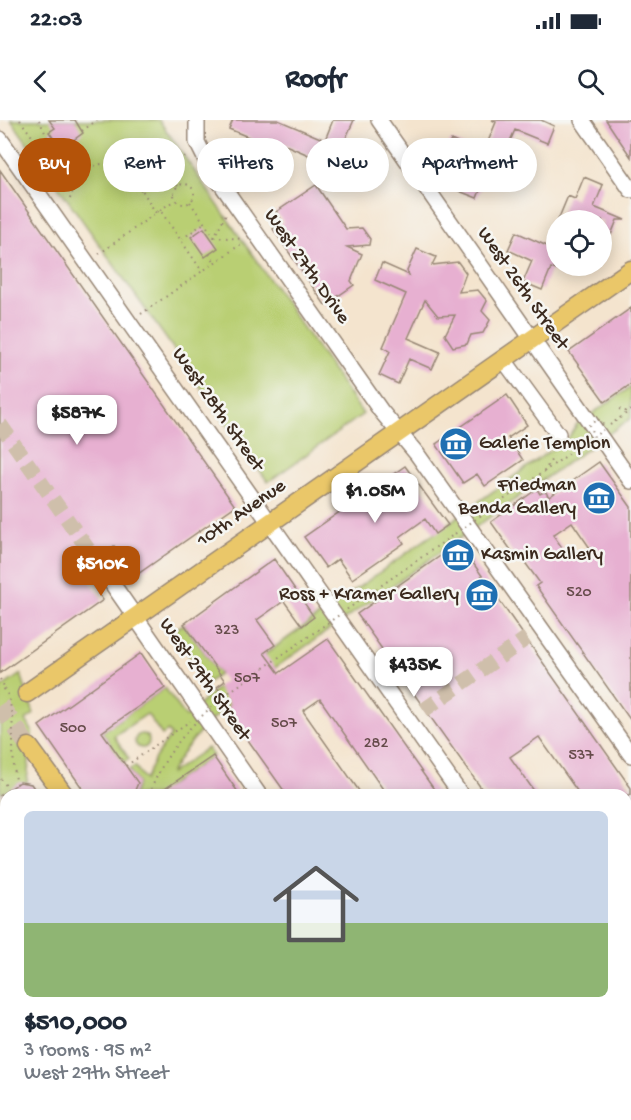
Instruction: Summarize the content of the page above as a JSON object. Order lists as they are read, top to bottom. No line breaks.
{"streets":{"main road":["10th Avenue"],"street":["West 27th Drive","West 26th Street","West 28th Street","West 29th Street"]},"crossings":[["West 27th Drive","10th Avenue"],["West 26th Street","10th Avenue"],["West 28th Street","10th Avenue"],["10th Avenue","West 29th Street"]],"places":{"museum":["Galerie Templon","Friedman Benda Gallery","Kasmin Gallery","Ross + Kramer Gallery"]},"house_numbers":["520","323","507","507","500","282","537"],"page":{"status":"22:03","header":"Roofr","chip":["Buy","Rent","Filters","New","Apartment"],"price":["$587K","$1.05M","$510K","$435K"],"list":[{"name":"$510,000","note":"3 rooms · 95 m² · West 29th Street"}]}}
